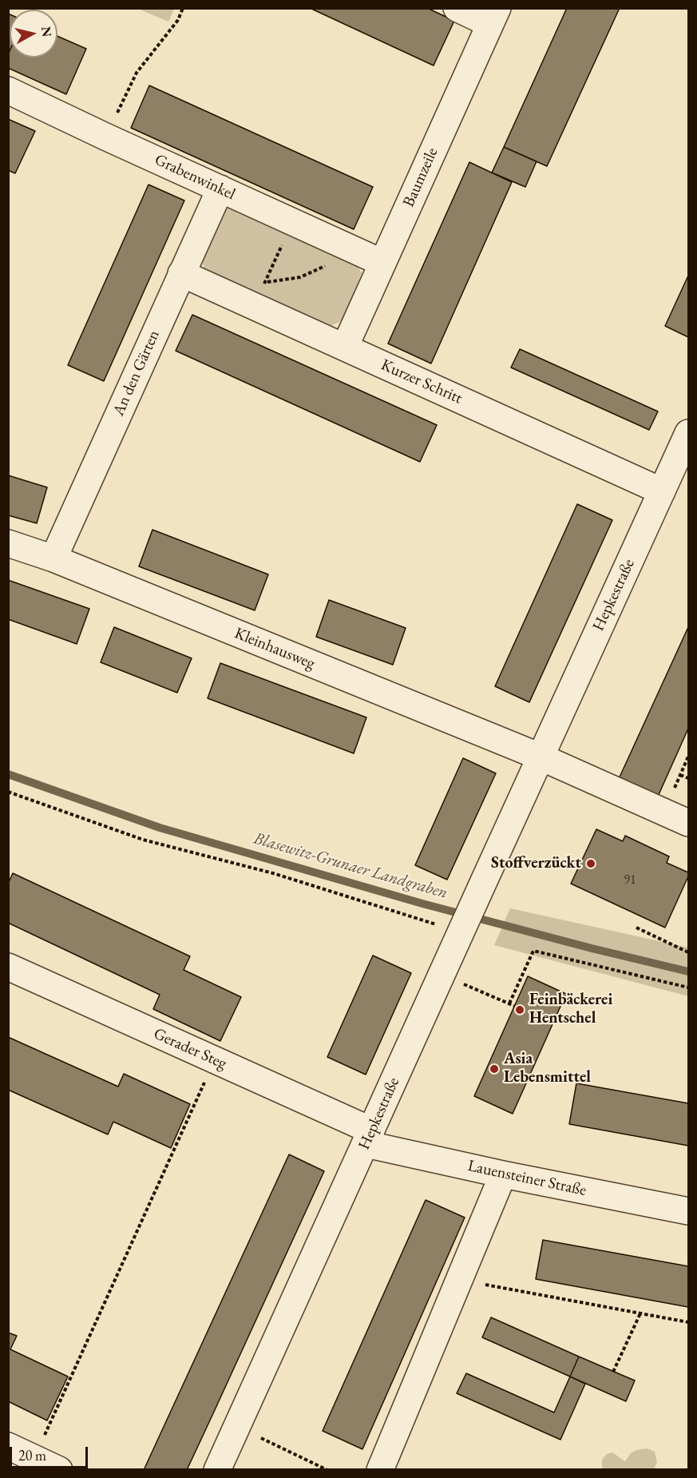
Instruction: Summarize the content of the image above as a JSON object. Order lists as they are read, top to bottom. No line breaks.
{"streets":{"street":["Grabenwinkel","Baumzeile","An den Gärten","Kurzer Schritt","Hepkestraße","Kleinhausweg","Gerader Steg","Lauensteiner Straße"]},"crossings":[["Grabenwinkel","Baumzeile"],["Grabenwinkel","An den Gärten"],["Baumzeile","Kurzer Schritt"],["An den Gärten","Kurzer Schritt"],["An den Gärten","Kleinhausweg"],["Kurzer Schritt","Hepkestraße"],["Hepkestraße","Kleinhausweg"],["Hepkestraße","Gerader Steg"],["Hepkestraße","Lauensteiner Straße"],["Gerader Steg","Lauensteiner Straße"]],"water":["Blasewitz‐Grunaer Landgraben"],"places":["Stoffverzückt","Feinbäckerei Hentschel","Asia Lebensmittel"],"house_numbers":["91"],"scale_bar":"20 m","north":"right"}
